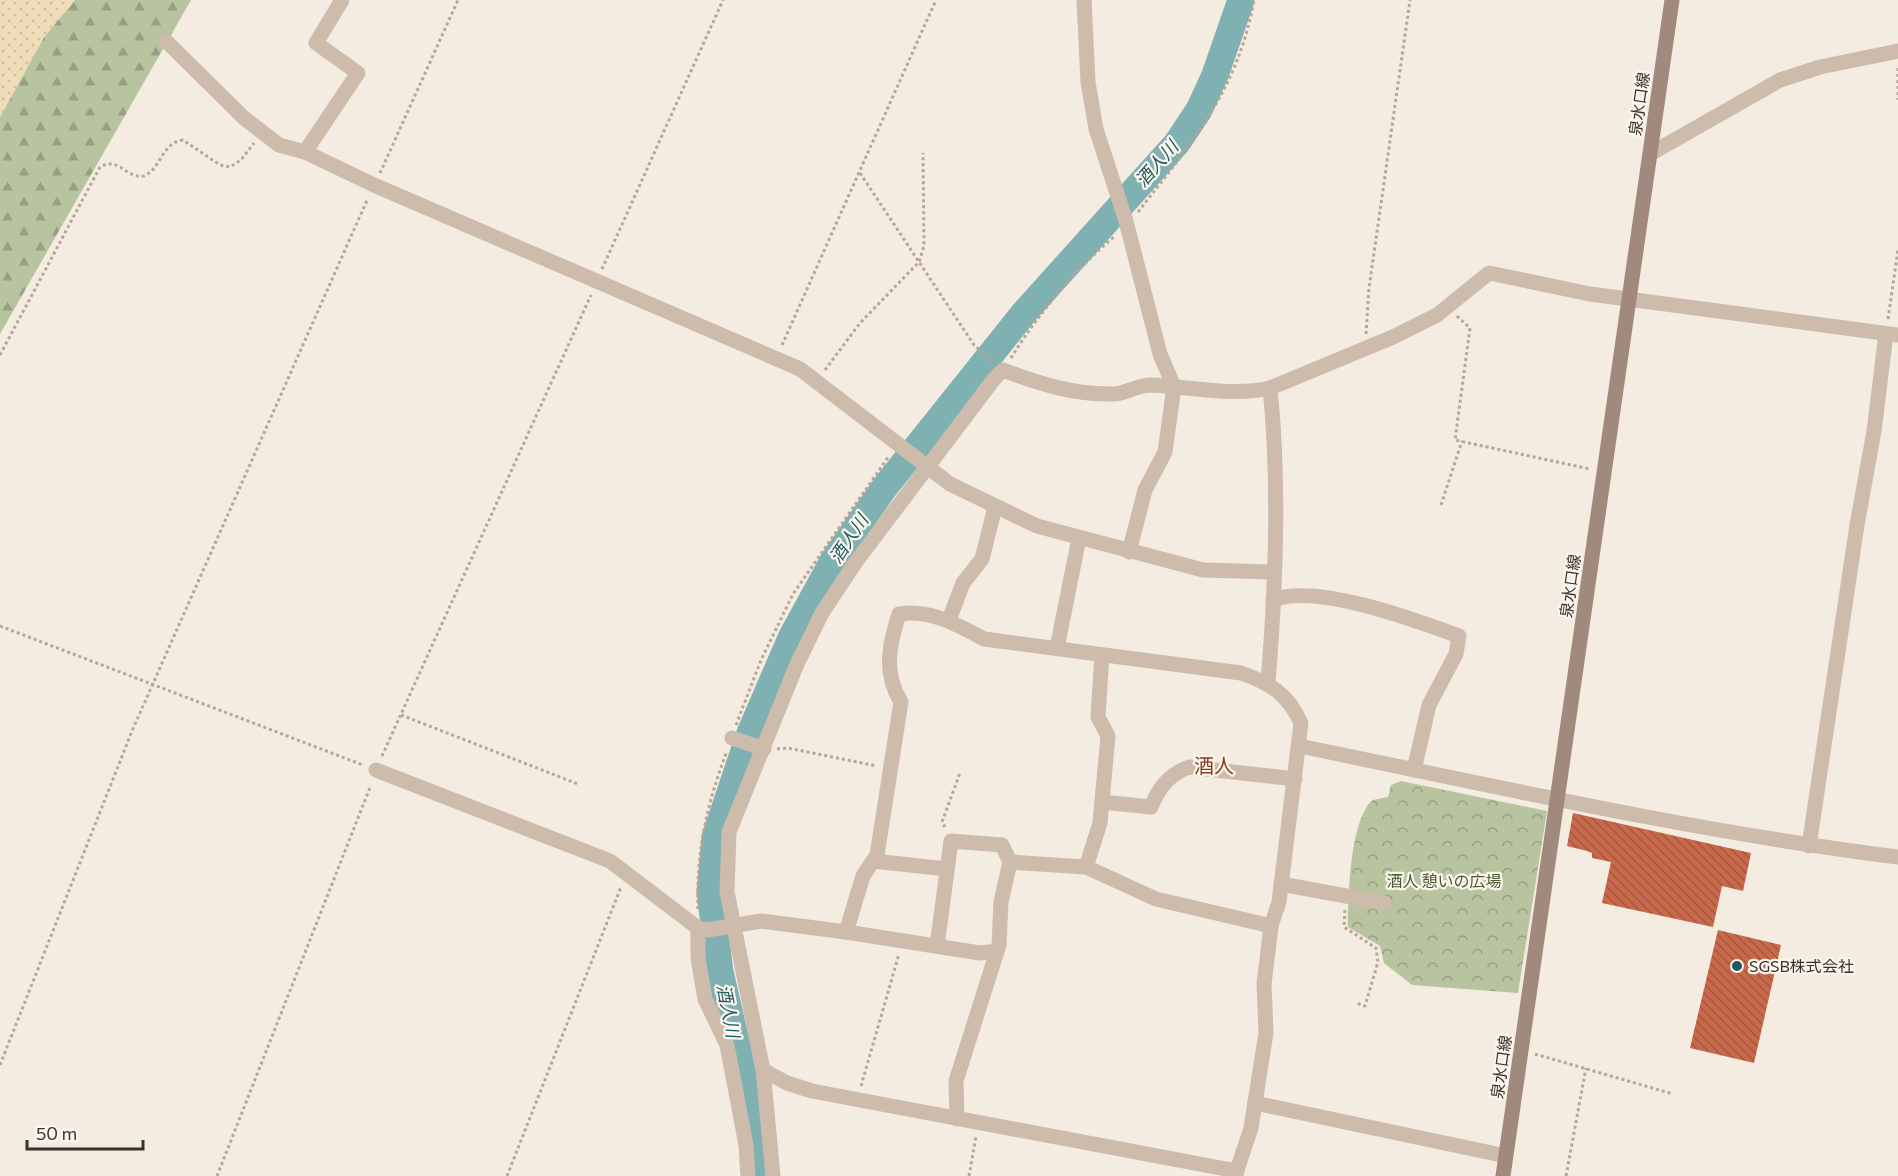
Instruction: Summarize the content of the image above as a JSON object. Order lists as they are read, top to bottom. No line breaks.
{"streets":{"main road":["泉水口線"]},"districts":["酒人"],"water":["酒人川"],"parks":["酒人 憩いの広場"],"places":["SGSB株式会社"],"scale_bar":"50 m"}
